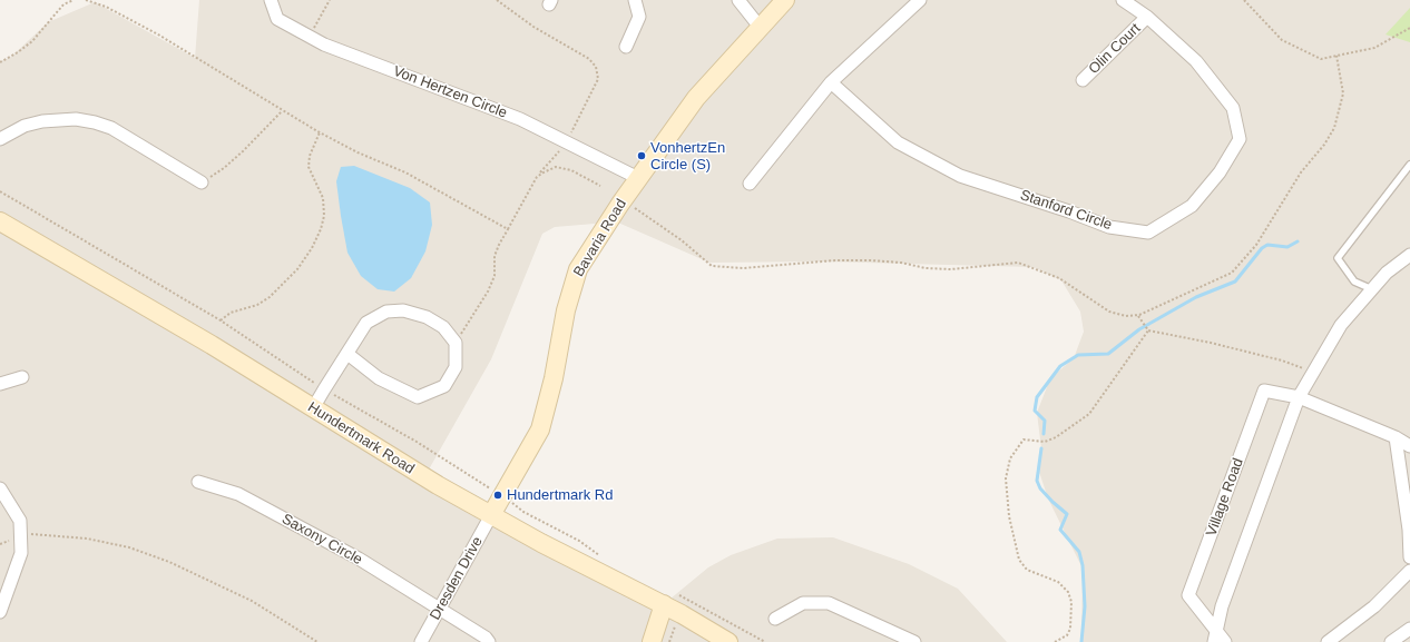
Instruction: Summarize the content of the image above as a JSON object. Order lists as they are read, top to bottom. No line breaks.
{"streets":{"street":["Olin Court","Von Hertzen Circle","Stanford Circle","Bavaria Road","Hundertmark Road","Village Road","Saxony Circle","Dresden Drive"]},"crossings":[["Olin Court","Stanford Circle"],["Von Hertzen Circle","Bavaria Road"],["Bavaria Road","Hundertmark Road"],["Bavaria Road","Dresden Drive"],["Hundertmark Road","Dresden Drive"],["Saxony Circle","Dresden Drive"]],"places":["VonhertzEn Circle (S)","Hundertmark Rd"]}
